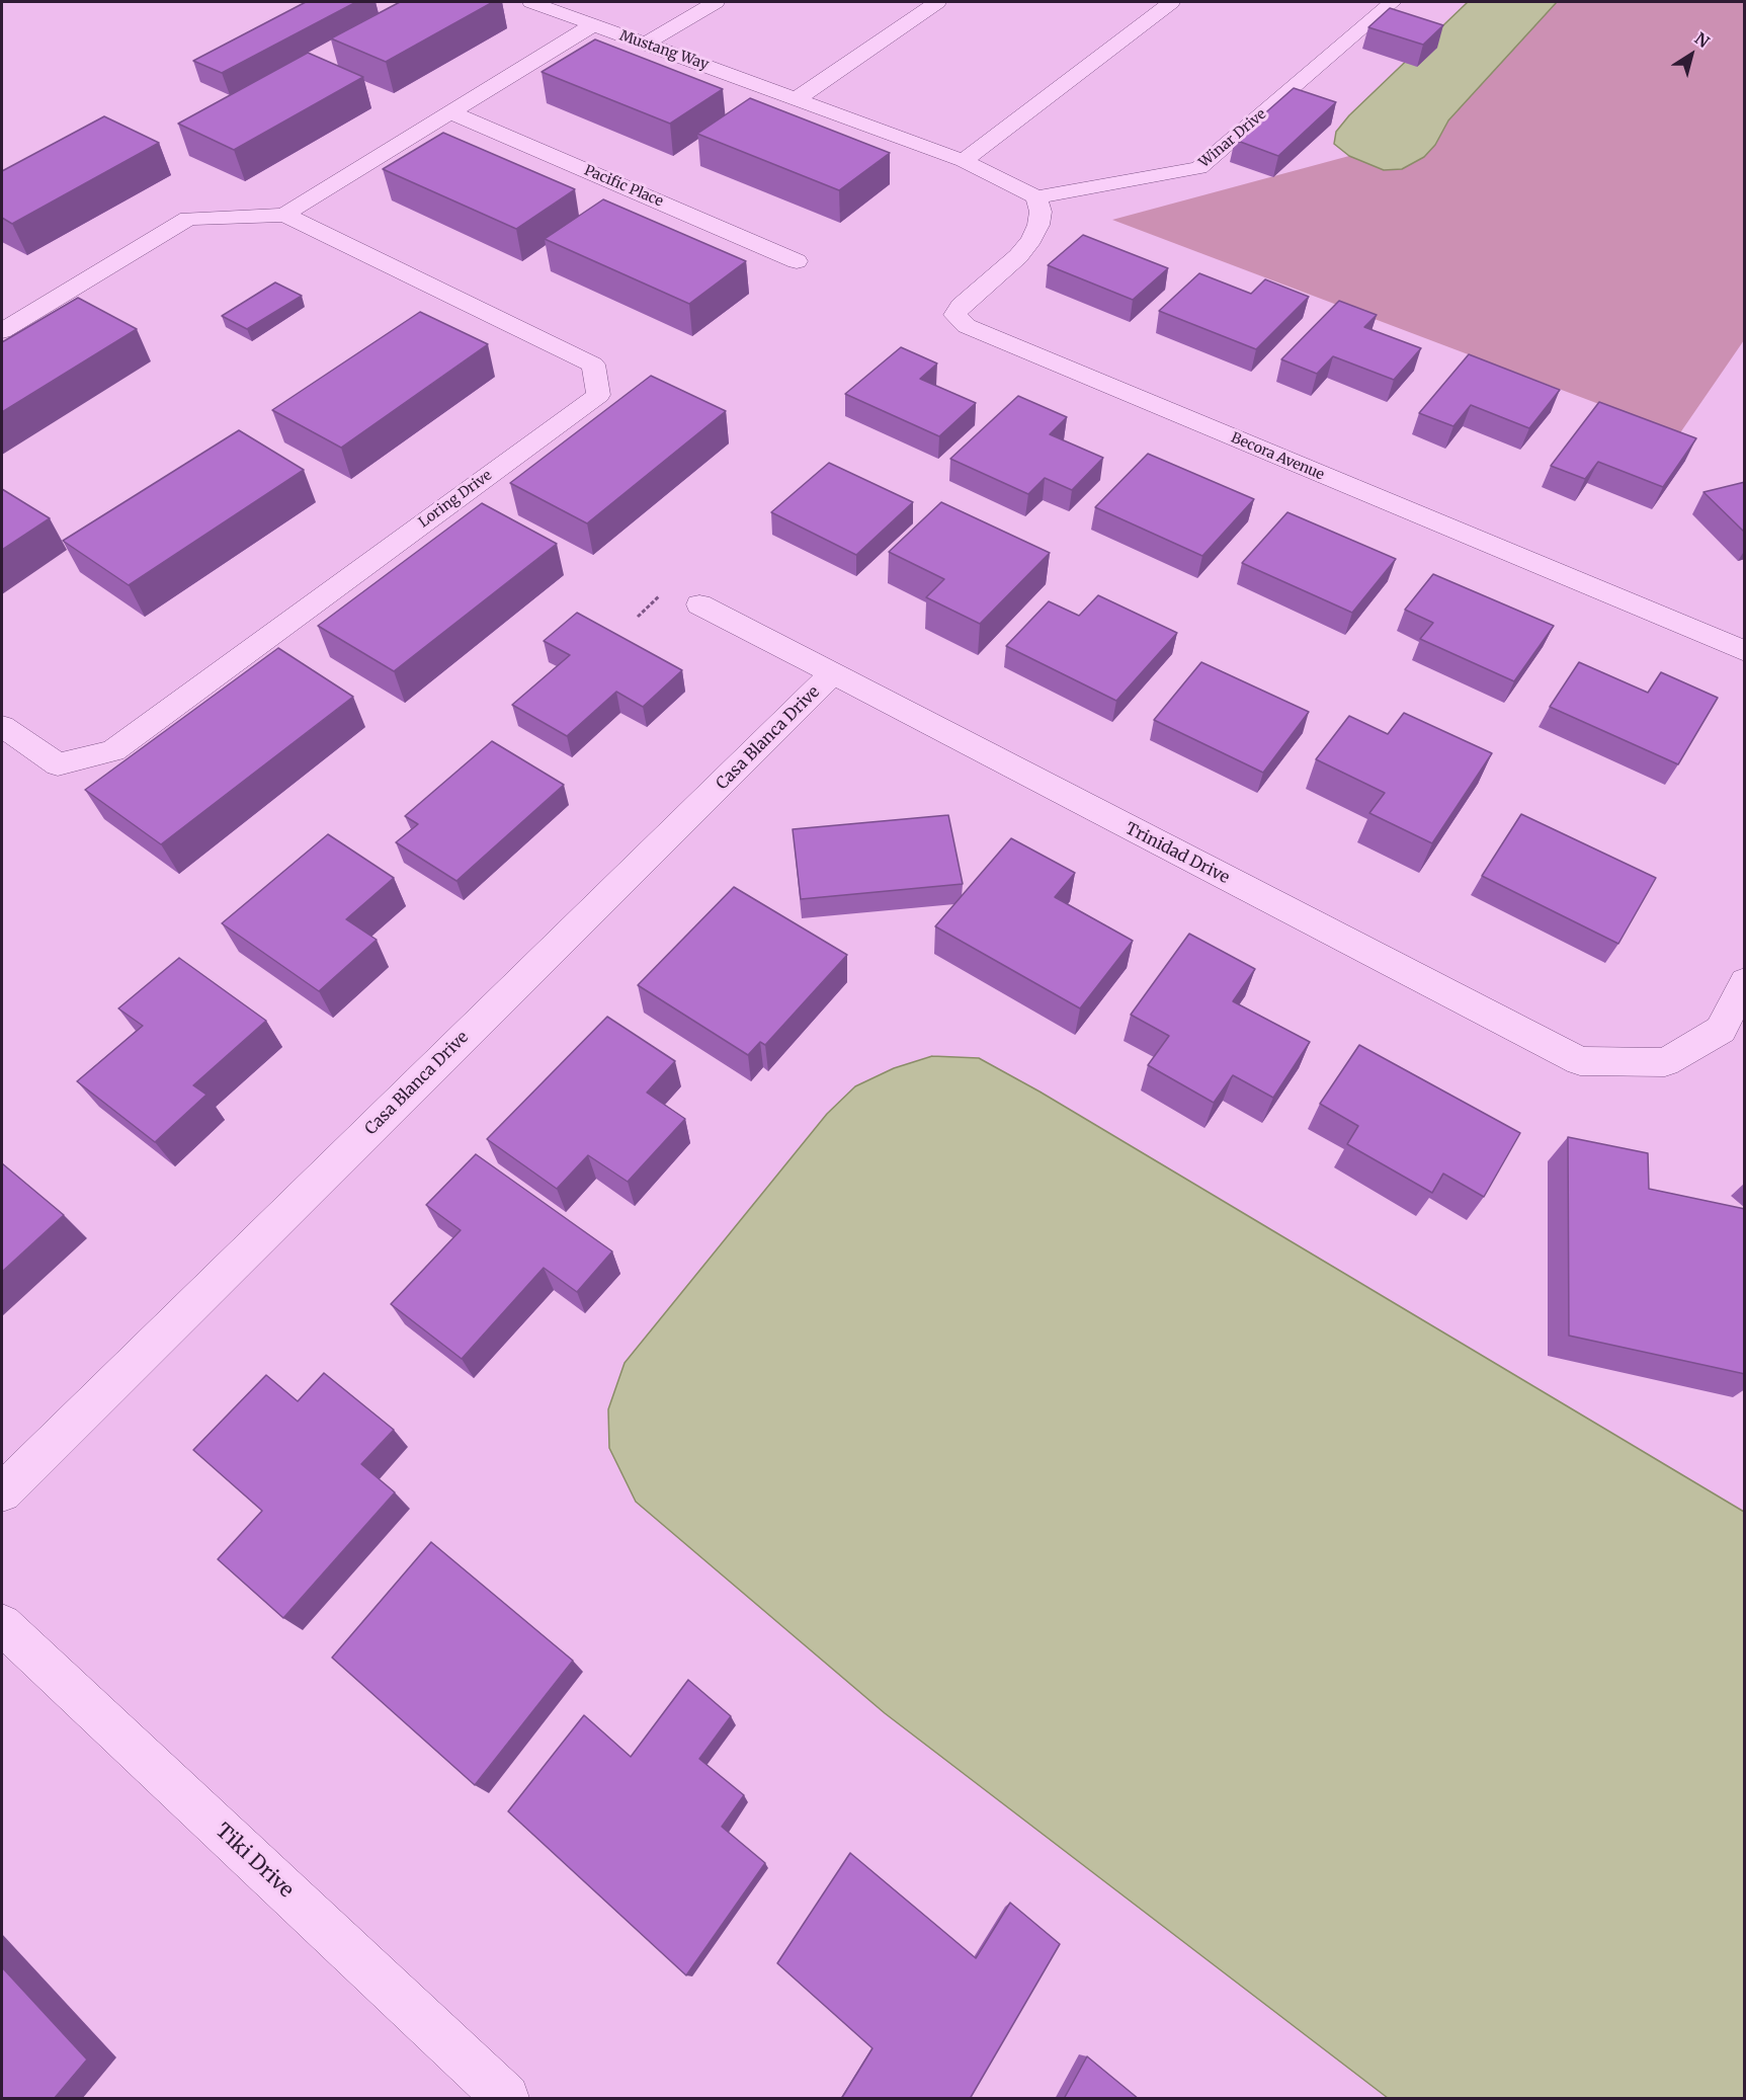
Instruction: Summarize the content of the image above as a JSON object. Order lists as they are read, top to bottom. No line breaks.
{"streets":{"street":["Mustang Way","Winar Drive","Pacific Place","Becora Avenue","Loring Drive","Casa Blanca Drive","Trinidad Drive","Tiki Drive"]},"crossings":[["Mustang Way","Winar Drive"],["Mustang Way","Becora Avenue"],["Mustang Way","Loring Drive"],["Winar Drive","Becora Avenue"],["Pacific Place","Loring Drive"],["Casa Blanca Drive","Trinidad Drive"]],"north":"top right"}
